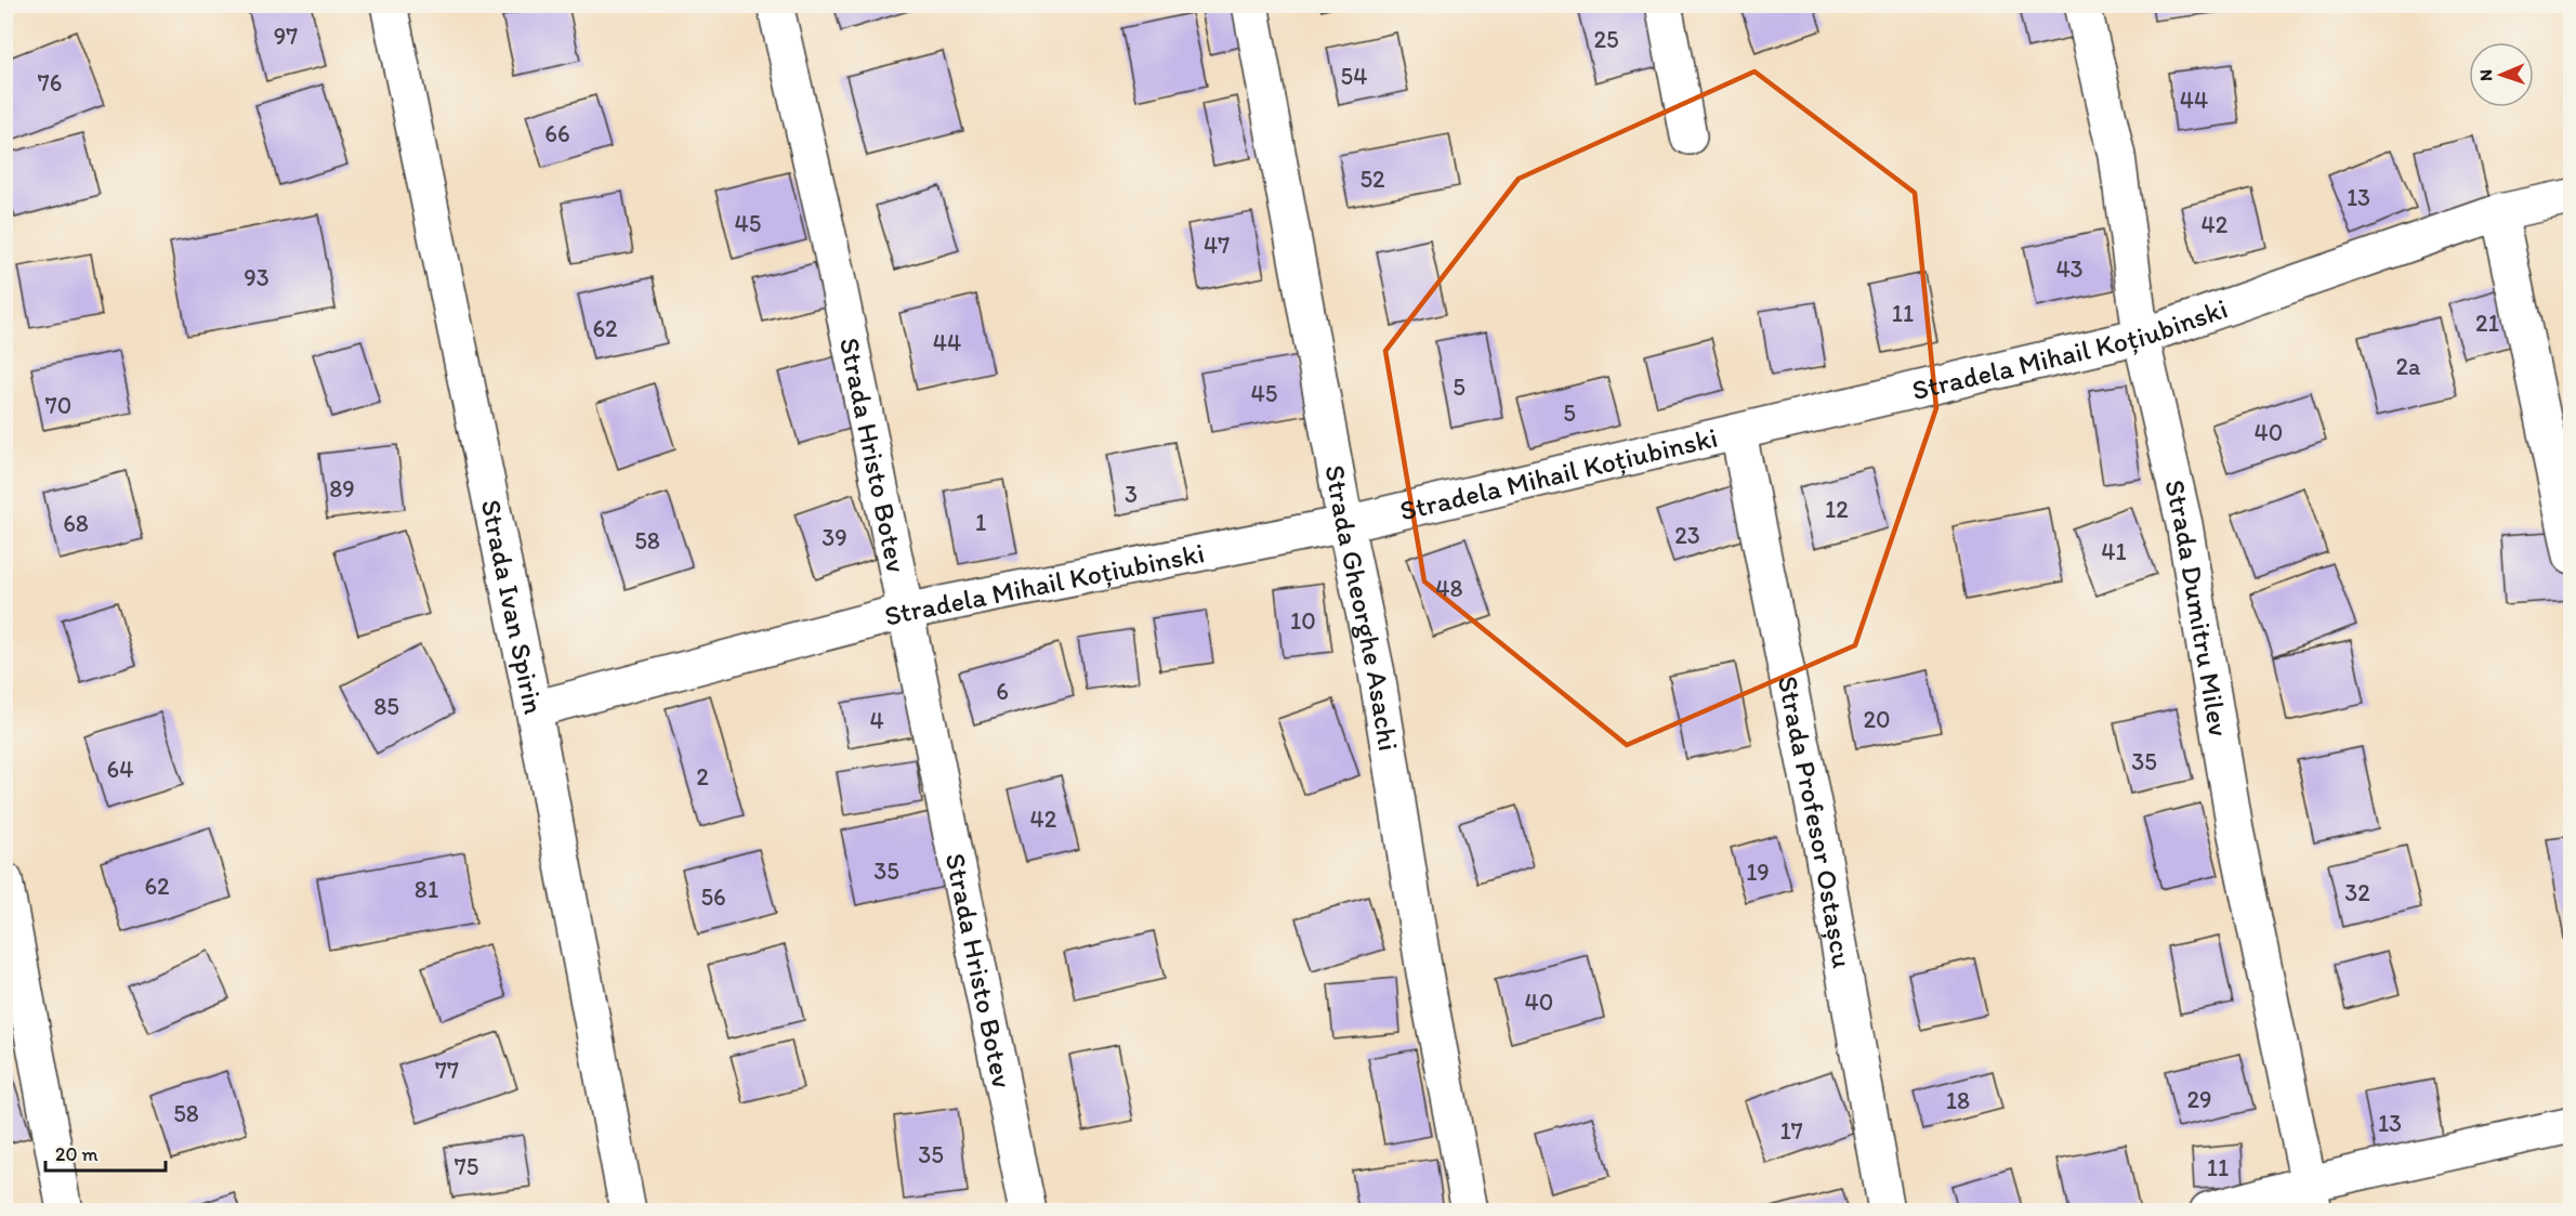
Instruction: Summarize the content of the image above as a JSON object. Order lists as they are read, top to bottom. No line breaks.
{"streets":{"street":["Stradela Mihail Koțiubinski","Strada Hristo Botev","Strada Ivan Spirin","Strada Gheorghe Asachi","Strada Dumitru Milev","Strada Profesor Ostașcu"]},"crossings":[["Stradela Mihail Koțiubinski","Strada Hristo Botev"],["Stradela Mihail Koțiubinski","Strada Ivan Spirin"],["Stradela Mihail Koțiubinski","Strada Gheorghe Asachi"],["Stradela Mihail Koțiubinski","Strada Dumitru Milev"],["Stradela Mihail Koțiubinski","Strada Profesor Ostașcu"]],"house_numbers":["97","25","54","76","44","66","52","13","45","42","47","43","93","11","21","62","44","2a","5","45","70","5","40","89","3","12","1","68","23","39","58","41","48","10","6","85","20","4","35","64","2","42","35","19","62","81","32","56","40","77","29","18","58","13","17","35","75","11"],"scale_bar":"20 m","north":"left"}
